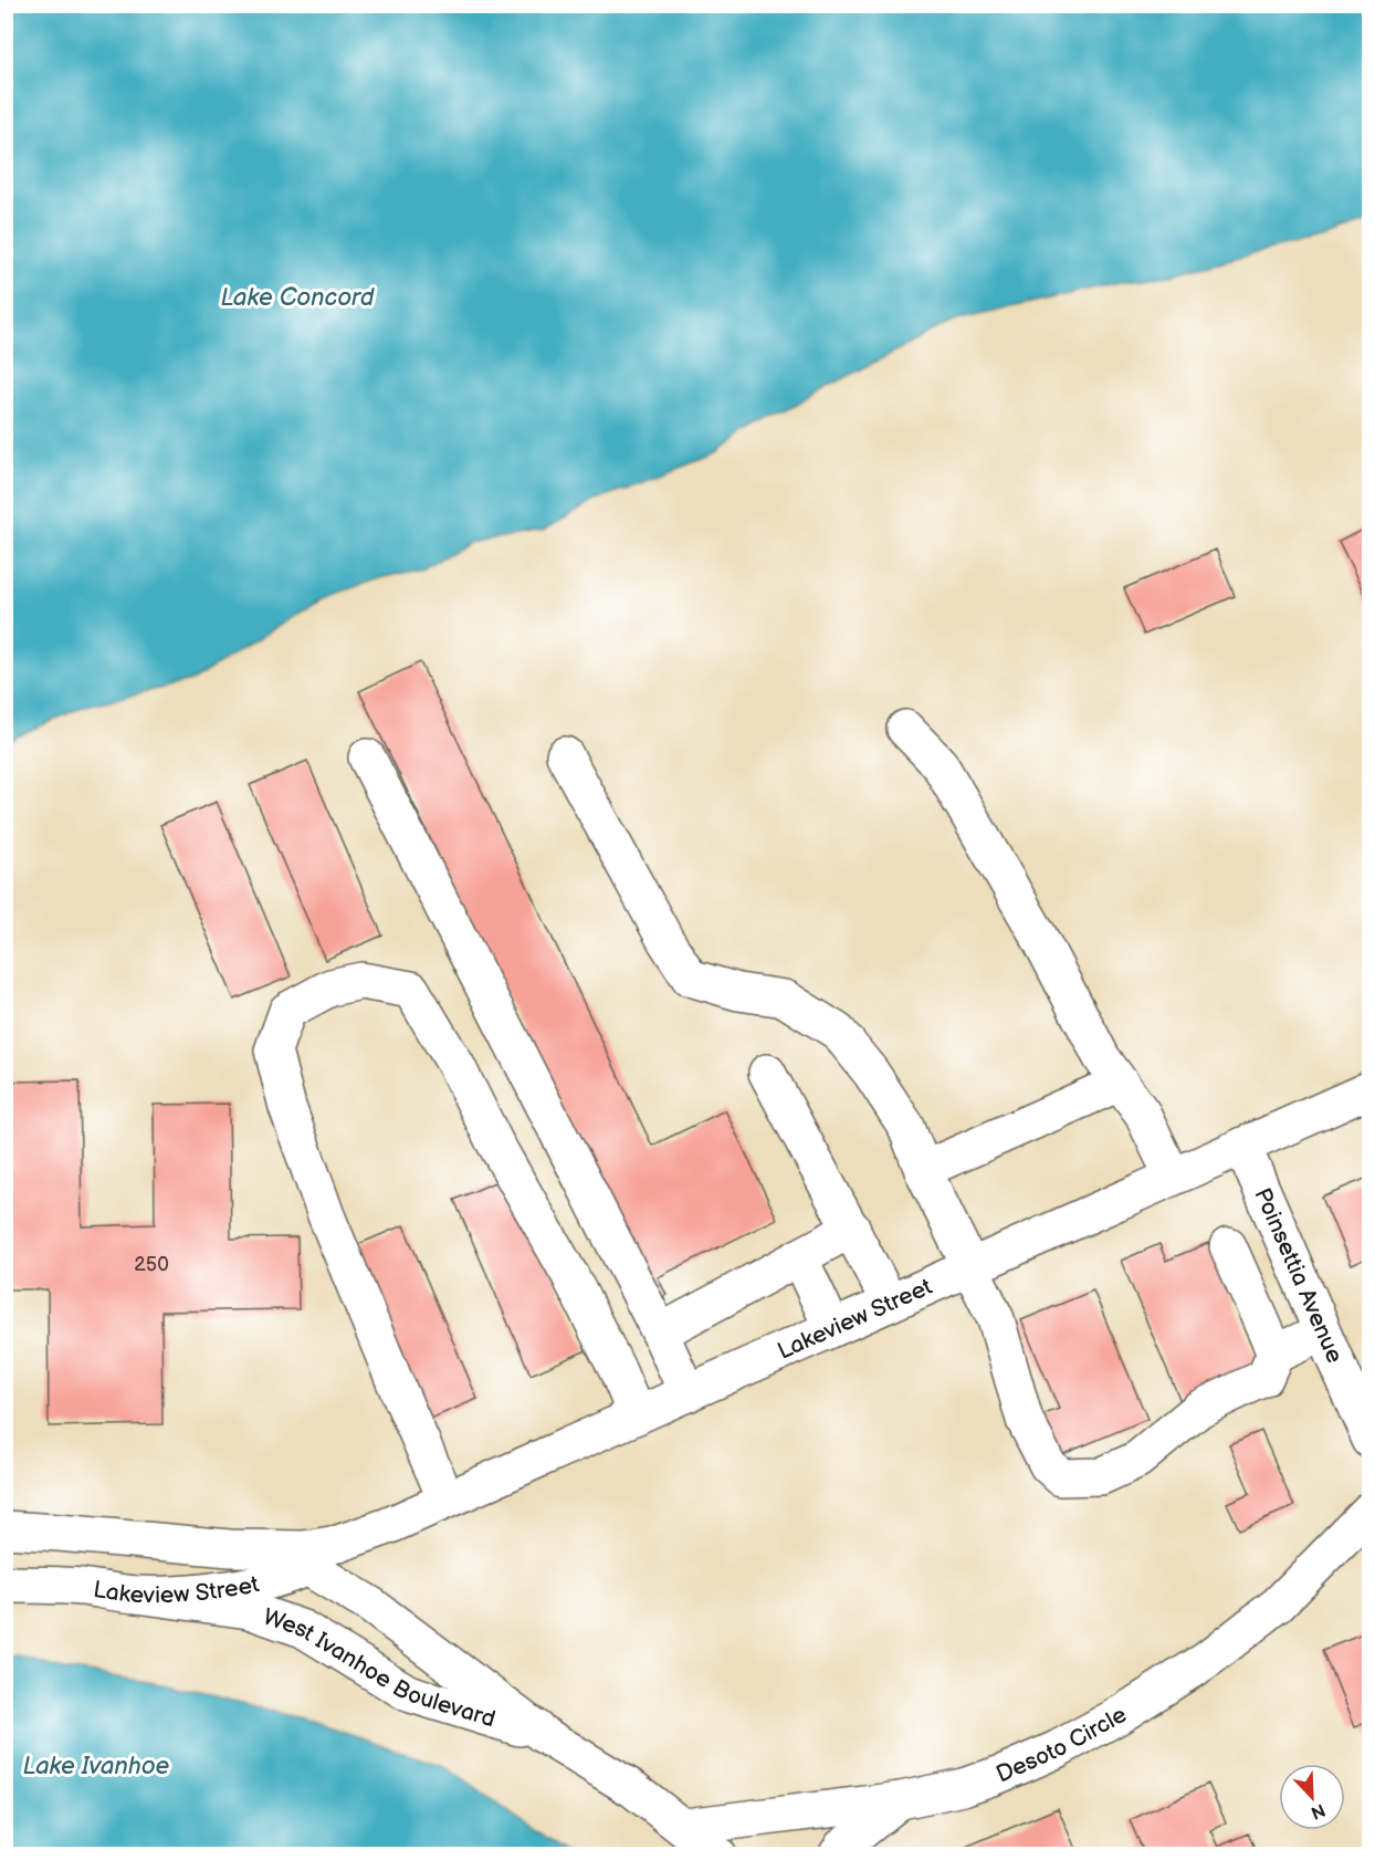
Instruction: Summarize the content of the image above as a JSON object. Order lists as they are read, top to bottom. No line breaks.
{"streets":{"street":["Poinsettia Avenue","Lakeview Street","West Ivanhoe Boulevard","Desoto Circle"]},"crossings":[["Poinsettia Avenue","Lakeview Street"],["Lakeview Street","West Ivanhoe Boulevard"],["West Ivanhoe Boulevard","Desoto Circle"]],"water":["Lake Concord","Lake Ivanhoe"],"house_numbers":["250"],"north":"bottom right"}
